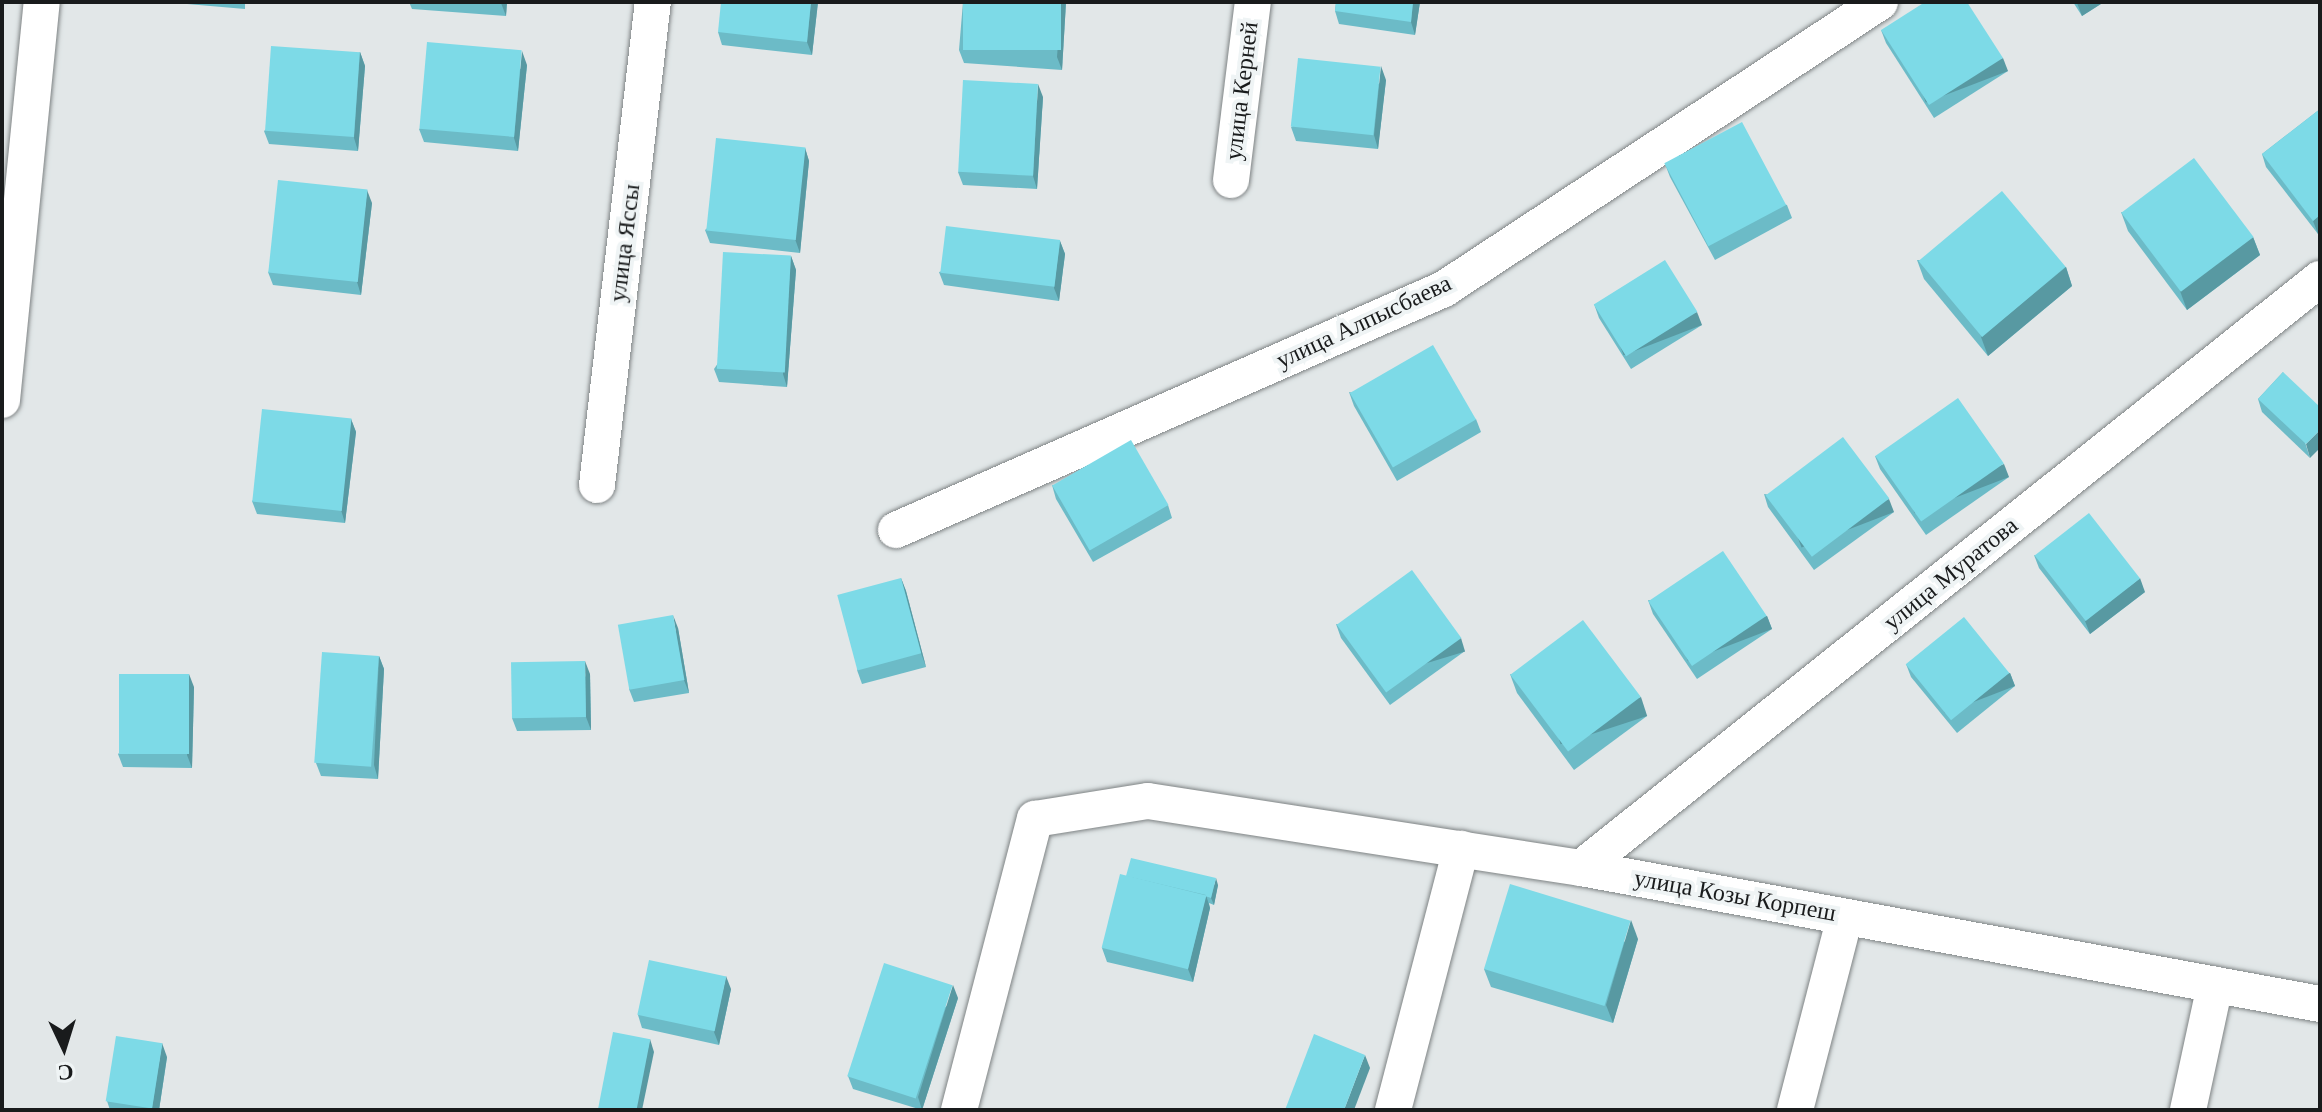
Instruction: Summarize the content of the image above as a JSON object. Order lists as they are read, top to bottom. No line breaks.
{"streets":{"street":["улица Керней","улица Яссы","улица Алпысбаева","улица Муратова","улица Козы Корпеш"]},"crossings":[["улица Муратова","улица Козы Корпеш"]],"north":"bottom"}
